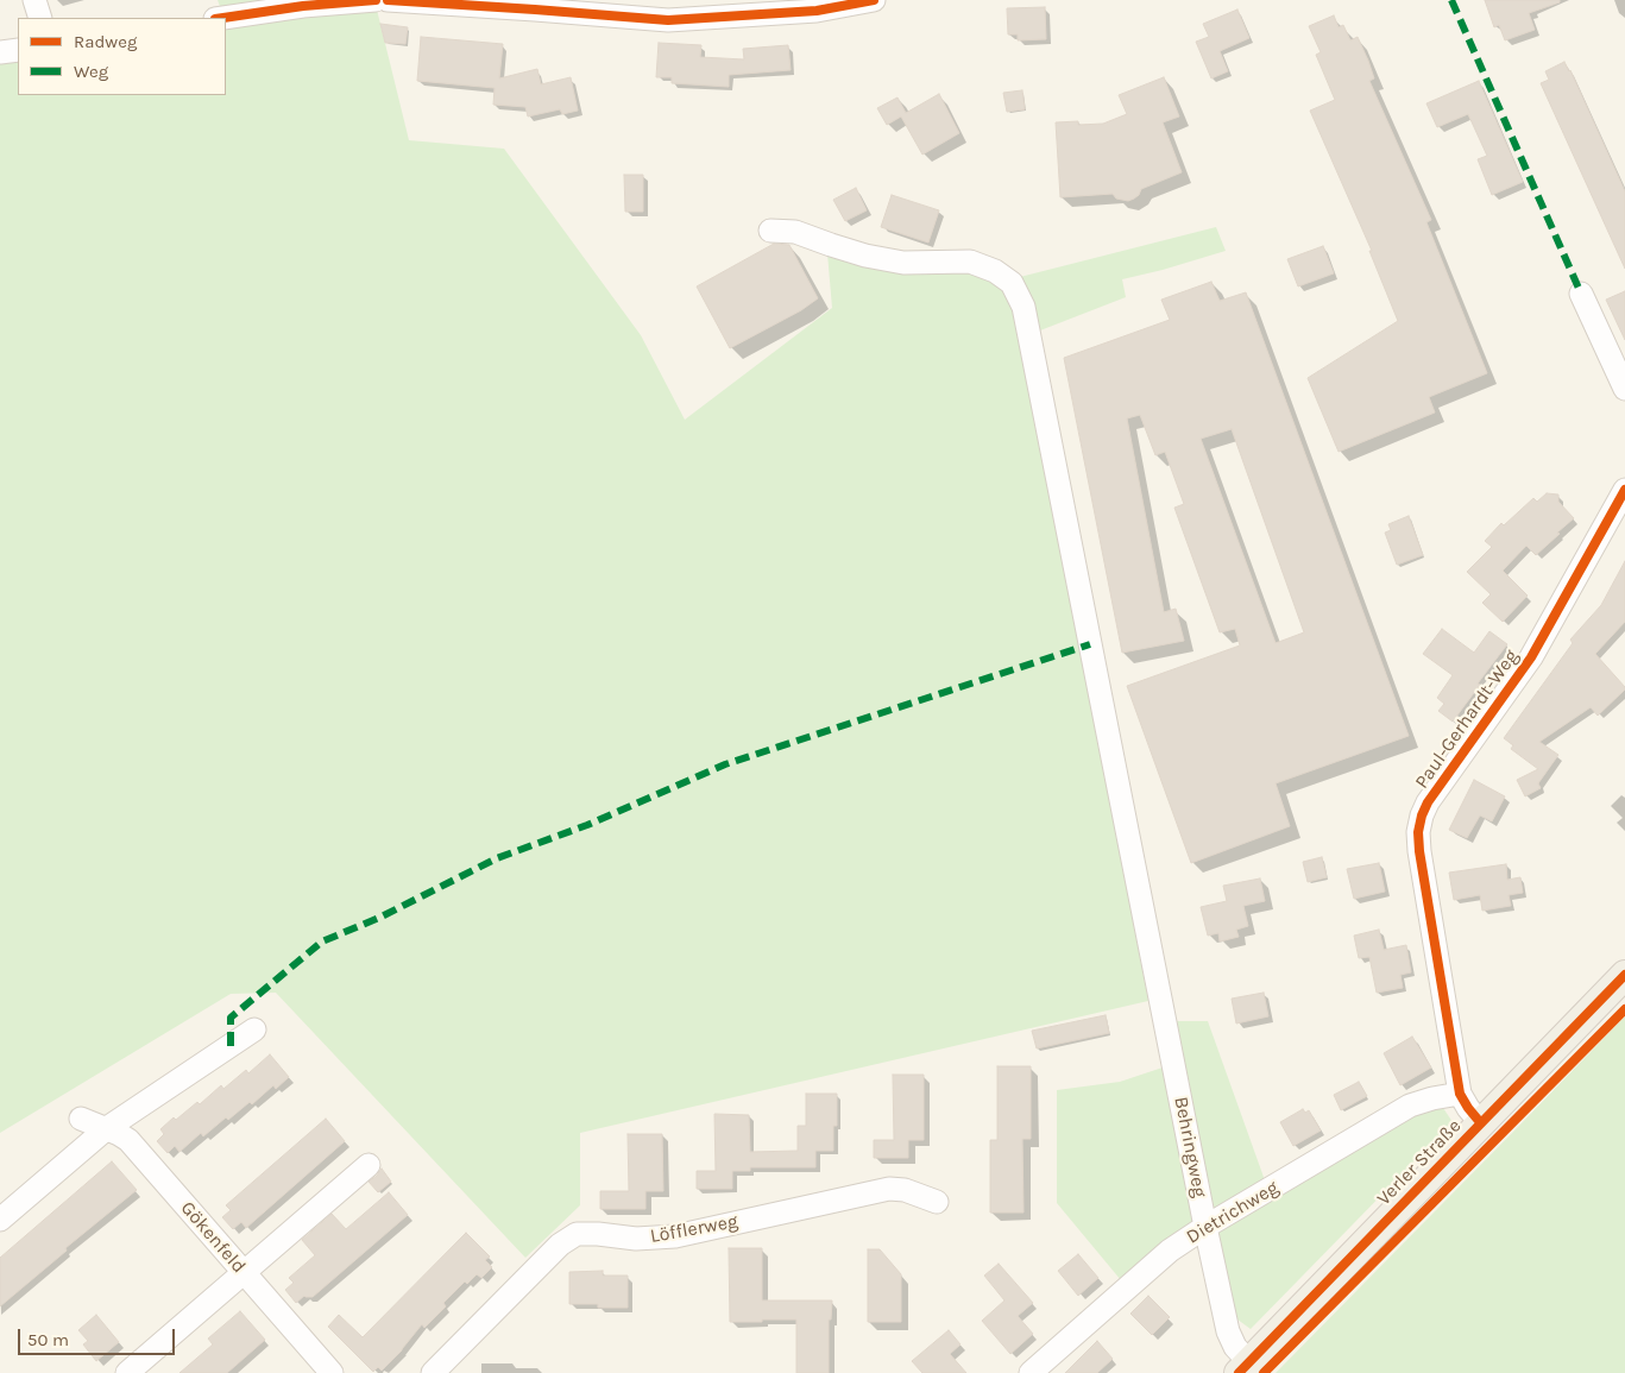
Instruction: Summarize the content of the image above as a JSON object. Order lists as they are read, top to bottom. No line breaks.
{"streets":{"main road":["Verler Straße"],"street":["Paul-Gerhardt-Weg","Behringweg","Dietrichweg","Löfflerweg","Gökenfeld"]},"crossings":[["Paul-Gerhardt-Weg","Verler Straße"],["Paul-Gerhardt-Weg","Dietrichweg"],["Behringweg","Verler Straße"],["Behringweg","Dietrichweg"]],"legend":["Radweg","Weg"],"scale_bar":"50 m"}
